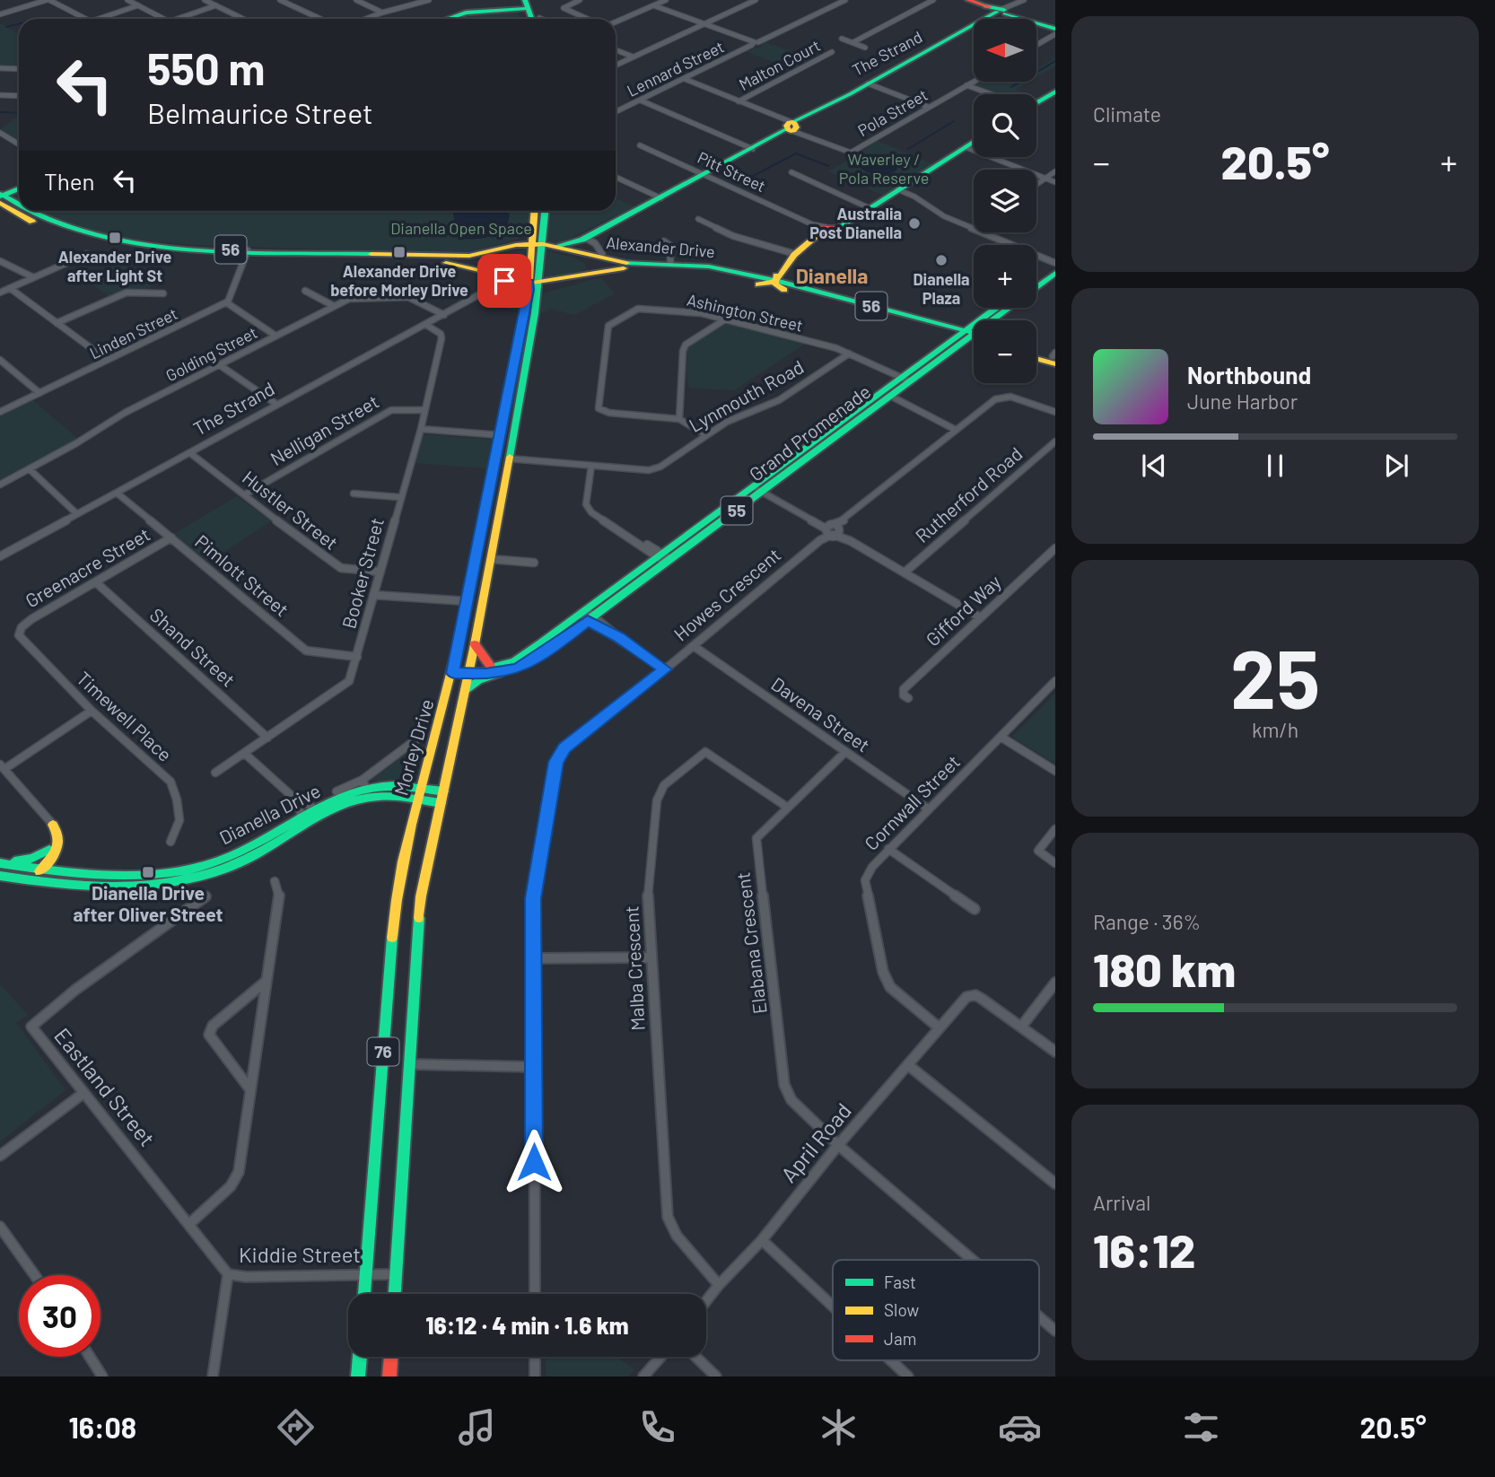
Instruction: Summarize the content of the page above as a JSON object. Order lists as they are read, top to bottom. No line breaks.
{"streets":{"main road":["The Strand","Alexander Drive","56","Grand Promenade","55","Morley Drive","Dianella Drive","76"],"street":["Malton Court","Lennard Street","Pola Street","Pitt Street","Ashington Street","Linden Street","Golding Street","Lynmouth Road","Nelligan Street","Rutherford Road","Hustler Street","Greenacre Street","Booker Street","Pimlott Street","Howes Crescent","Gifford Way","Shand Street","Davena Street","Timewell Place","Cornwall Street","Elabana Crescent","Malba Crescent","Eastland Street","April Road","Kiddie Street"]},"crossings":[["The Strand","Pola Street"],["The Strand","Pitt Street"],["The Strand","Alexander Drive"],["The Strand","Golding Street"],["The Strand","Hustler Street"],["The Strand","Booker Street"],["The Strand","Pimlott Street"],["Alexander Drive","56"],["Alexander Drive","Grand Promenade"],["Alexander Drive","Morley Drive"],["56","Morley Drive"],["Ashington Street","Lynmouth Road"],["Ashington Street","Grand Promenade"],["Lynmouth Road","Morley Drive"],["Nelligan Street","Hustler Street"],["Nelligan Street","Booker Street"],["Grand Promenade","Morley Drive"],["Hustler Street","Booker Street"],["Greenacre Street","Pimlott Street"],["Greenacre Street","Shand Street"],["Greenacre Street","Timewell Place"],["Booker Street","Pimlott Street"],["Booker Street","Shand Street"],["Howes Crescent","Davena Street"],["Davena Street","Cornwall Street"],["Davena Street","Elabana Crescent"],["Morley Drive","Dianella Drive"],["Morley Drive","Kiddie Street"],["Cornwall Street","April Road"],["Elabana Crescent","Malba Crescent"],["Elabana Crescent","April Road"],["Malba Crescent","April Road"],["Eastland Street","Kiddie Street"]],"districts":["Dianella"],"parks":["Waverley / Pola Reserve","Dianella Open Space"],"places":{"other":["Australia Post Dianella","Dianella Plaza"],"transit":["Alexander Drive after Light St","Alexander Drive before Morley Drive","Dianella Drive after Oliver Street"]},"legend":["Fast","Slow","Jam"],"north":"left","page":{"tile":["Climate",["25","km/h"],["Range · 36%","180 km"],["Arrival","16:12"]],"map_buttons":["+","−"],"turn":["550 m","Belmaurice Street"],"heat":["−","20.5°","+"],"then":"Then","song":["Northbound","June Harbor"],"limit":"30","trip":"16:12 · 4 min · 1.6 km","tabs":["16:08","20.5°"]}}
